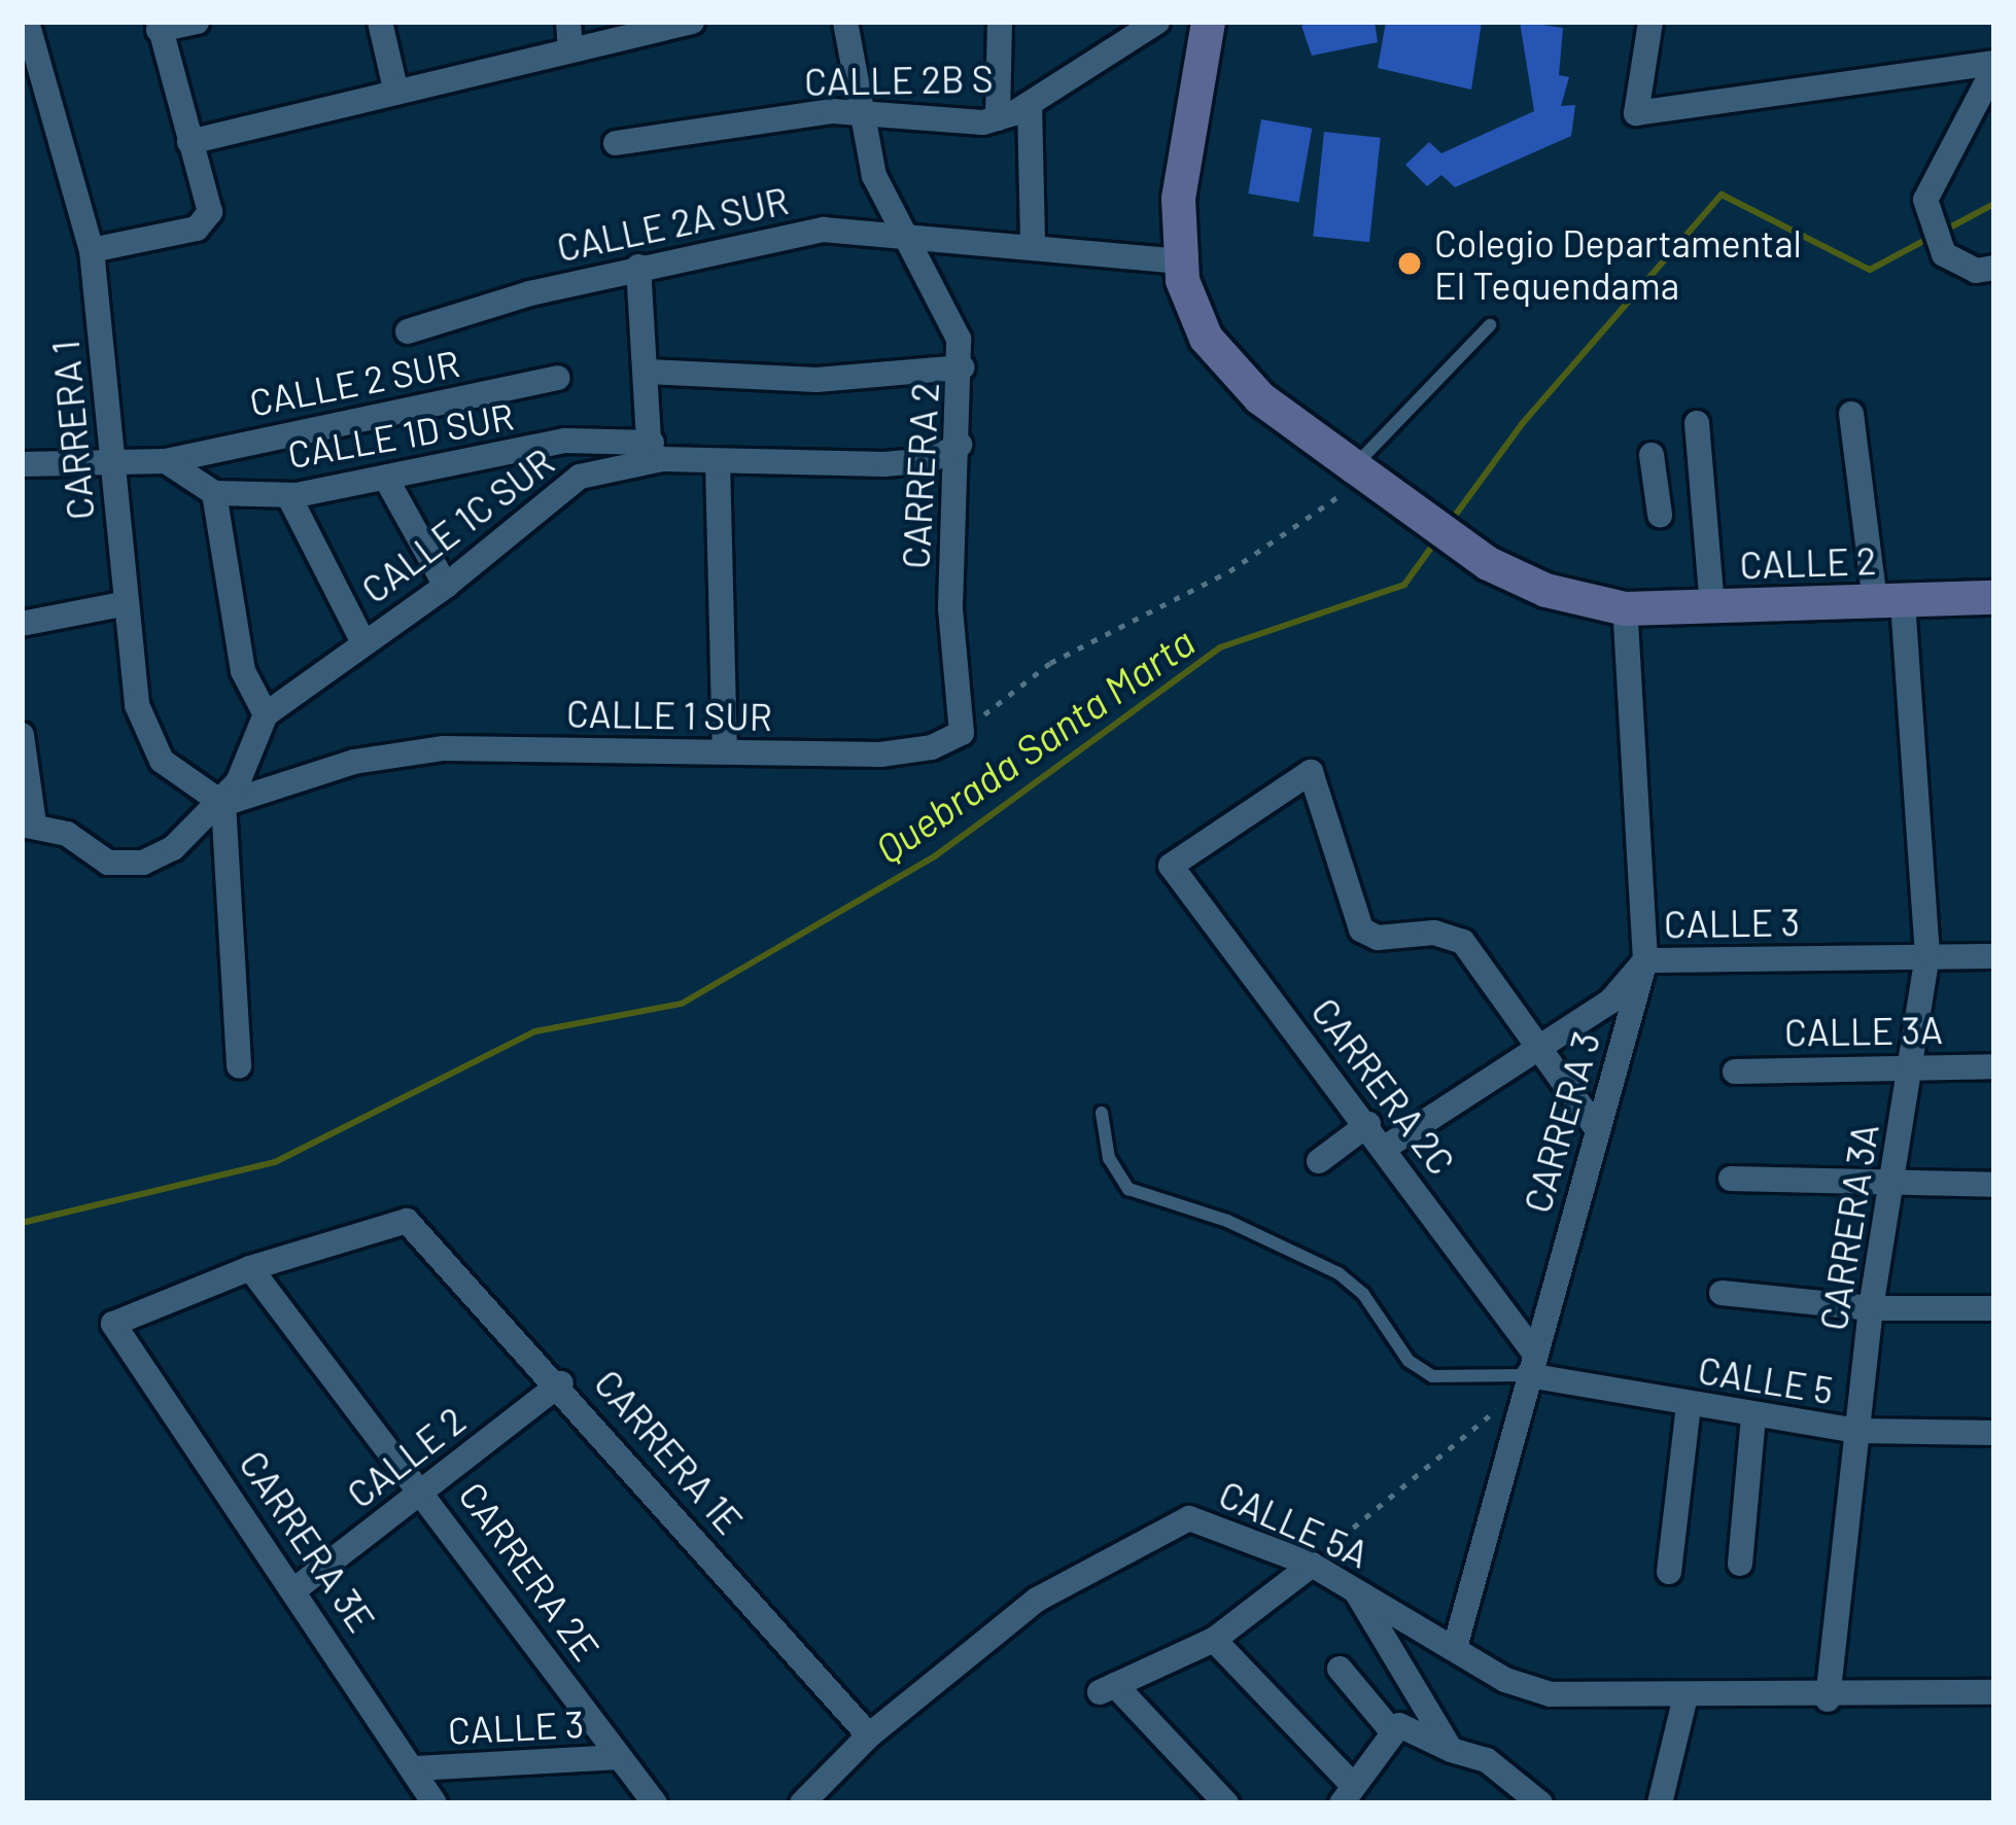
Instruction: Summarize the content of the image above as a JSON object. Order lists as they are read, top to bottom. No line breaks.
{"streets":{"main road":["CALLE 2"],"street":["CALLE 2B S","CALLE 2A SUR","CALLE 2 SUR","CARRERA 1","CALLE 1D SUR","CARRERA 2","CALLE 1C SUR","CALLE 1 SUR","CALLE 3","CALLE 3A","CARRERA 2C","CARRERA 3","CARRERA 3A","CALLE 5","CARRERA 1E","CALLE 5A","CARRERA 3E","CARRERA 2E"]},"crossings":[["CALLE 2B S","CARRERA 2"],["CALLE 2A SUR","CARRERA 2"],["CALLE 2A SUR","CALLE 2"],["CARRERA 1","CALLE 1C SUR"],["CARRERA 1","CALLE 1 SUR"],["CALLE 1D SUR","CALLE 1C SUR"],["CARRERA 2","CALLE 1C SUR"],["CARRERA 2","CALLE 1 SUR"],["CALLE 1C SUR","CALLE 1 SUR"],["CALLE 2","CARRERA 3"],["CALLE 2","CARRERA 3A"],["CALLE 2","CARRERA 1E"],["CALLE 2","CARRERA 3E"],["CALLE 2","CARRERA 2E"],["CALLE 3","CARRERA 2C"],["CALLE 3","CARRERA 3"],["CALLE 3","CARRERA 3A"],["CALLE 3","CARRERA 3E"],["CALLE 3","CARRERA 2E"],["CALLE 3A","CARRERA 3A"],["CARRERA 2C","CARRERA 3"],["CARRERA 2C","CALLE 5"],["CARRERA 3","CALLE 5"],["CARRERA 3","CALLE 5A"],["CARRERA 3A","CALLE 5"],["CARRERA 3A","CALLE 5A"],["CARRERA 1E","CALLE 5A"],["CARRERA 1E","CARRERA 3E"],["CARRERA 1E","CARRERA 2E"],["CARRERA 3E","CARRERA 2E"]],"water":["Quebrada Santa Marta"],"places":["Colegio Departamental El Tequendama"]}
